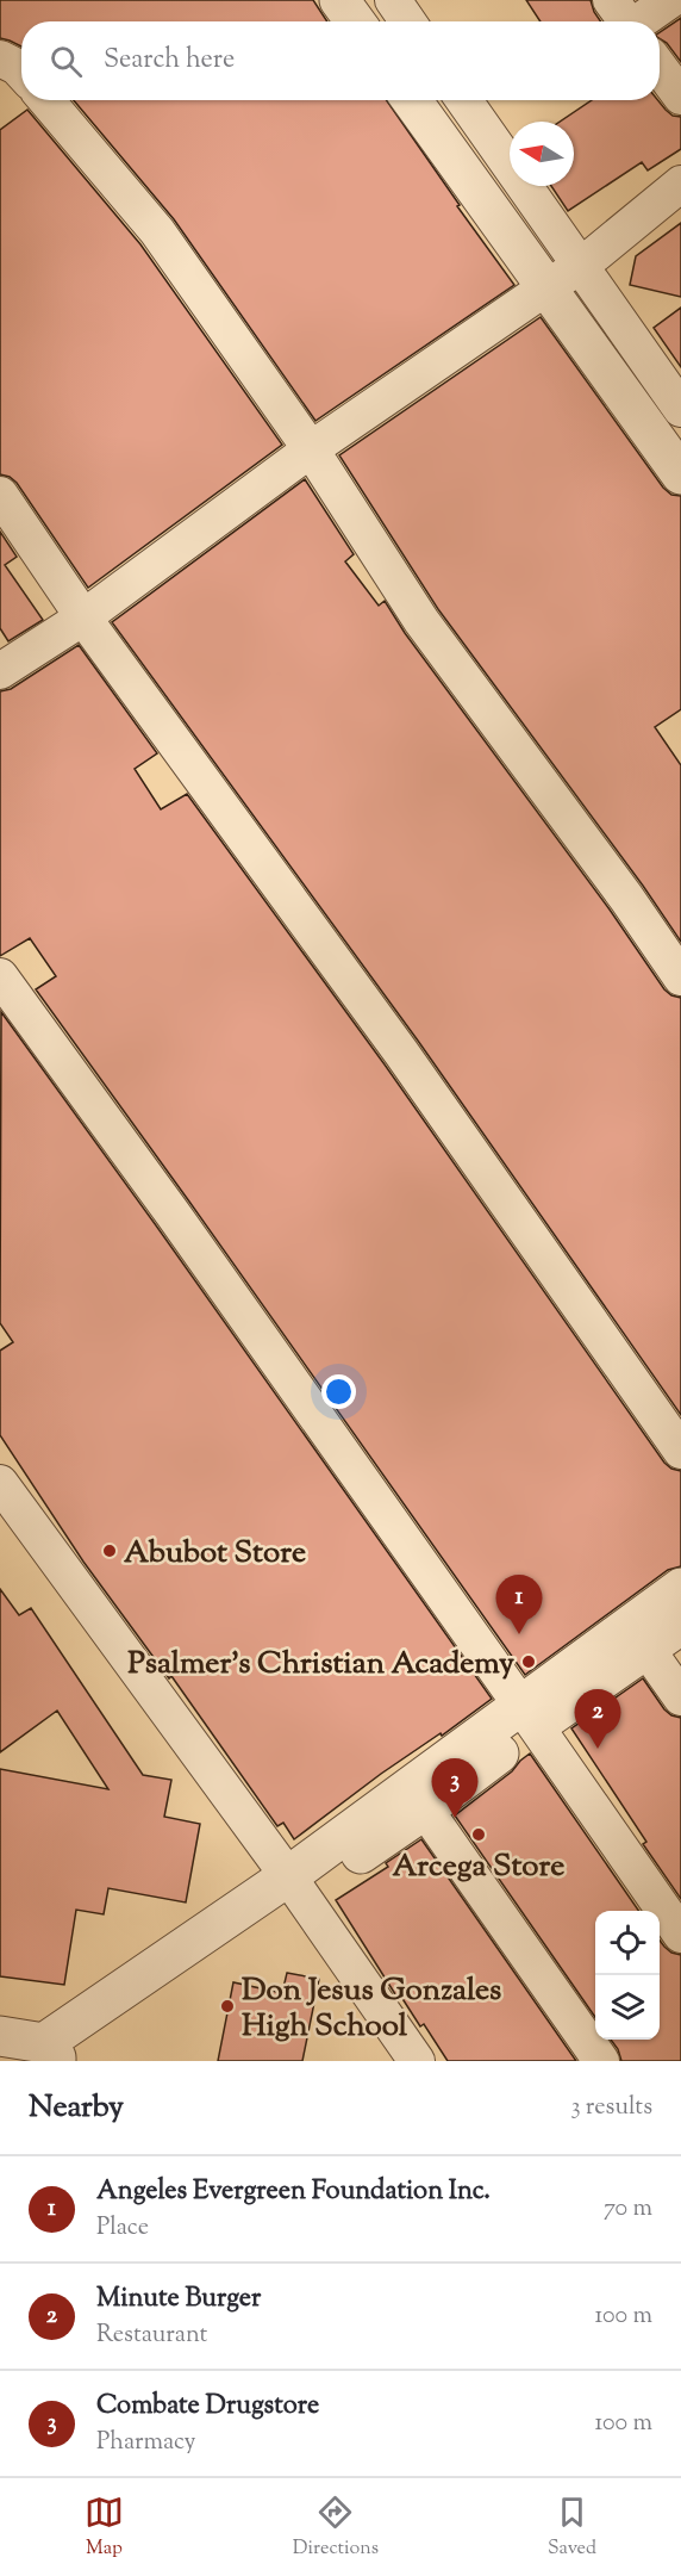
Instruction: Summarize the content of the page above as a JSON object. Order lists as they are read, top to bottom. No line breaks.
{"places":["Abubot Store","Psalmer's Christian Academy","Arcega Store","Don Jesus Gonzales High School"],"north":"left","page":{"search":"Search here","pins":["1","2","3"],"heading":["Nearby","3 results"],"list":[{"mark":"1","name":"Angeles Evergreen Foundation Inc.","note":"Place","value":"70 m"},{"mark":"2","name":"Minute Burger","note":"Restaurant","value":"100 m"},{"mark":"3","name":"Combate Drugstore","note":"Pharmacy","value":"100 m"}],"nav":["Map","Directions","Saved"]}}
